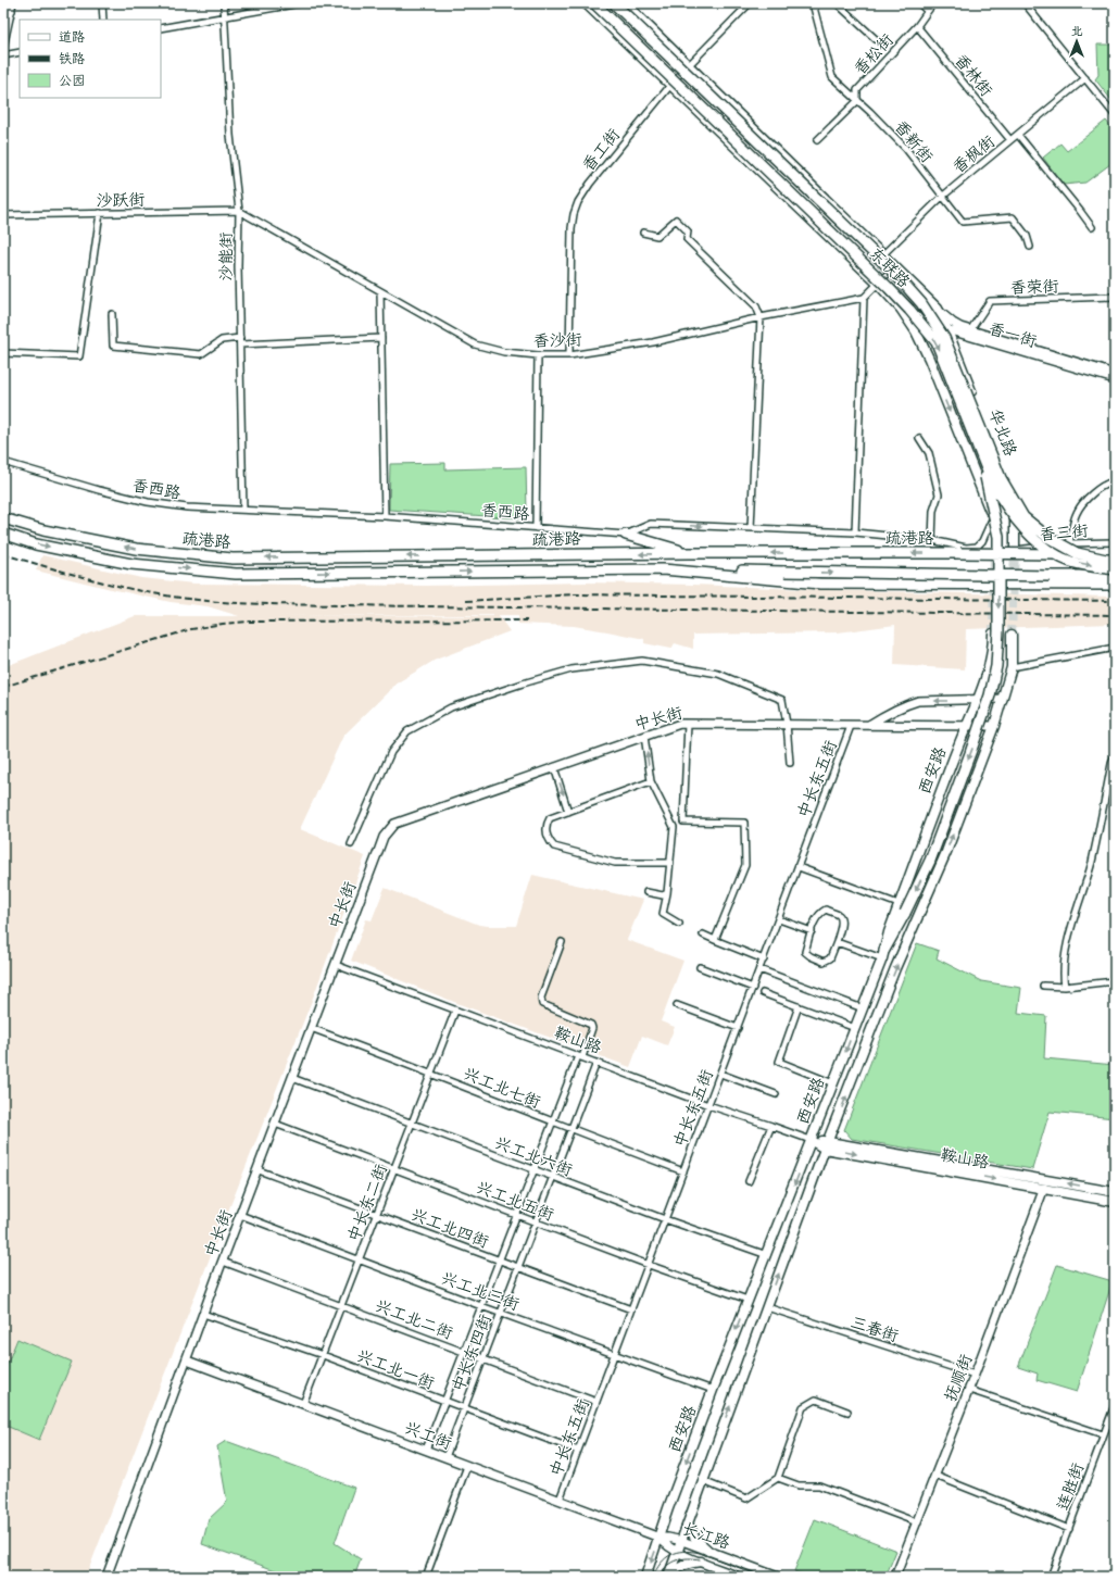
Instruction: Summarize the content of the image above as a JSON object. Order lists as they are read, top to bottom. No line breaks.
{"streets":{"highway":["东联路","疏港路"],"main road":["华北路","西安路","鞍山路"],"street":["香松街","香林街","香新街","香工街","香枫街","沙跃街","沙能街","香荣街","香一街","香沙街","香西路","香三街","中长街","中长东五街","兴工北七街","兴工北六街","兴工北五街","中长东二街","兴工北四街","兴工北三街","兴工北二街","三春街","中长东四街","兴工北一街","抚顺街","兴工街","连胜街","长江路"]},"crossings":[["香松街","香林街"],["香松街","香新街"],["香林街","香枫街"],["香新街","香枫街"],["香工街","香沙街"],["香工街","华北路"],["香枫街","华北路"],["沙跃街","沙能街"],["沙跃街","香沙街"],["沙能街","香沙街"],["沙能街","香西路"],["香荣街","香一街"],["香一街","华北路"],["华北路","香三街"],["中长街","西安路"],["中长街","中长东五街"],["中长街","鞍山路"],["中长街","兴工北七街"],["中长街","兴工北六街"],["中长街","兴工北五街"],["中长街","兴工北四街"],["中长街","兴工北三街"],["中长街","兴工北二街"],["中长街","兴工北一街"],["中长街","兴工街"],["西安路","鞍山路"],["西安路","兴工北六街"],["西安路","兴工北五街"],["西安路","兴工北三街"],["西安路","三春街"],["西安路","兴工街"],["西安路","长江路"],["中长东五街","鞍山路"],["中长东五街","兴工北七街"],["中长东五街","兴工北六街"],["中长东五街","兴工北五街"],["中长东五街","兴工北四街"],["中长东五街","兴工北三街"],["中长东五街","兴工北二街"],["中长东五街","兴工北一街"],["中长东五街","兴工街"],["鞍山路","中长东二街"],["鞍山路","中长东四街"],["鞍山路","抚顺街"],["兴工北七街","中长东二街"],["兴工北七街","中长东四街"],["兴工北六街","中长东二街"],["兴工北六街","中长东四街"],["兴工北五街","中长东二街"],["兴工北五街","中长东四街"],["中长东二街","兴工北四街"],["中长东二街","兴工北三街"],["中长东二街","兴工北二街"],["中长东二街","兴工北一街"],["中长东二街","兴工街"],["兴工北四街","中长东四街"],["兴工北三街","中长东四街"],["兴工北二街","中长东四街"],["三春街","抚顺街"],["中长东四街","兴工北一街"],["中长东四街","兴工街"],["兴工街","长江路"]],"legend":["道路","铁路","公园"],"north":"top"}
